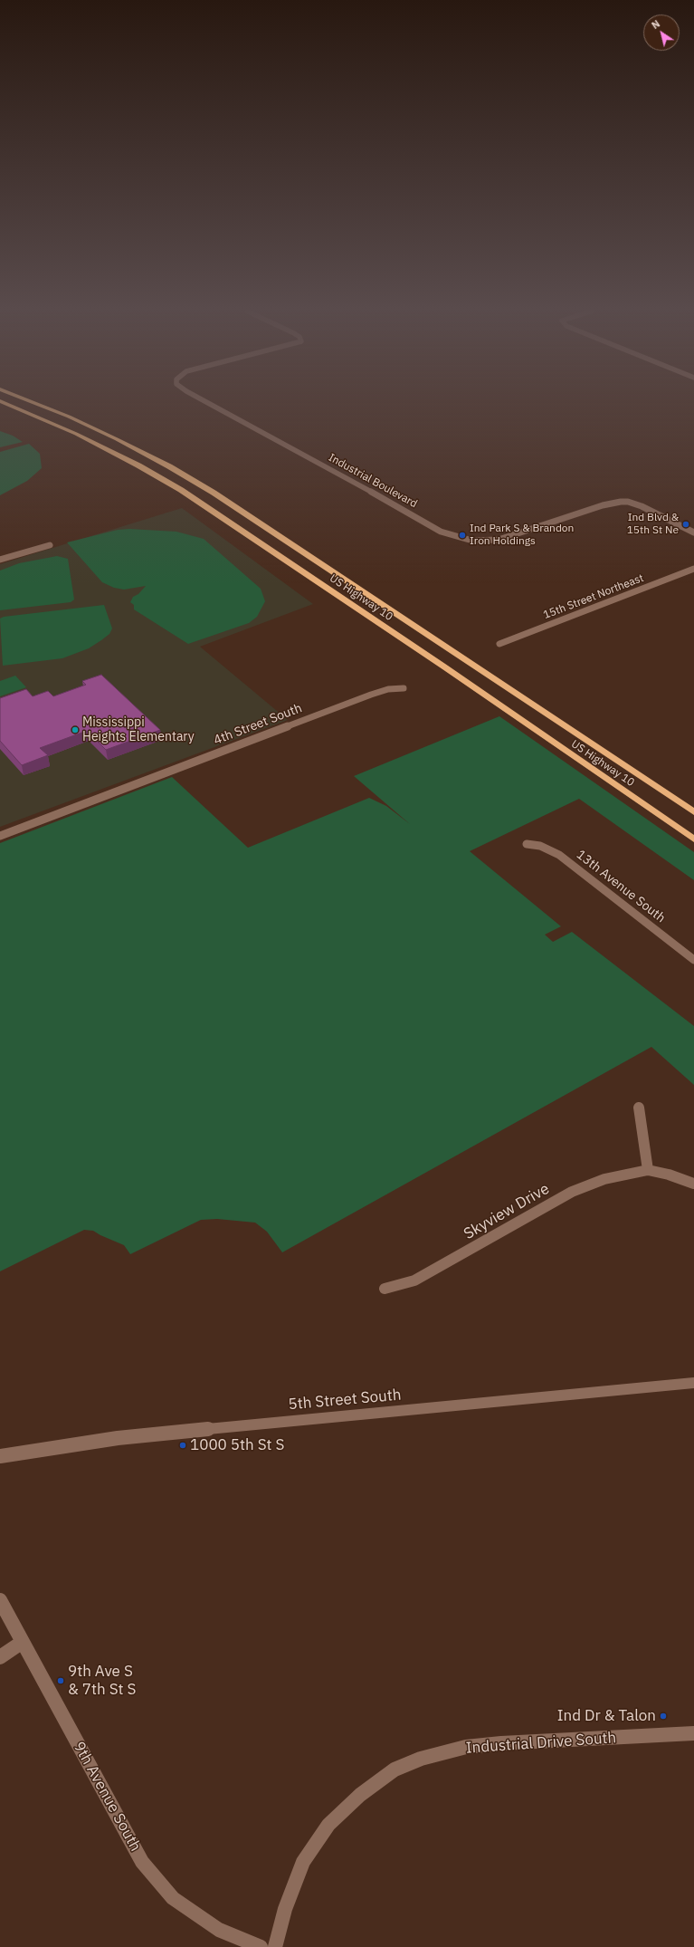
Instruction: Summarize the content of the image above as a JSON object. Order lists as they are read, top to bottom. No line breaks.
{"streets":{"highway":["US Highway 10"],"street":["Industrial Boulevard","15th Street Northeast","4th Street South","13th Avenue South","Skyview Drive","5th Street South","Industrial Drive South","9th Avenue South"]},"places":["Ind Blvd & 15th St Ne","Ind Park S & Brandon Iron Holdings","Mississippi Heights Elementary","1000 5th St S","9th Ave S & 7th St S","Ind Dr & Talon"],"north":"top left"}
